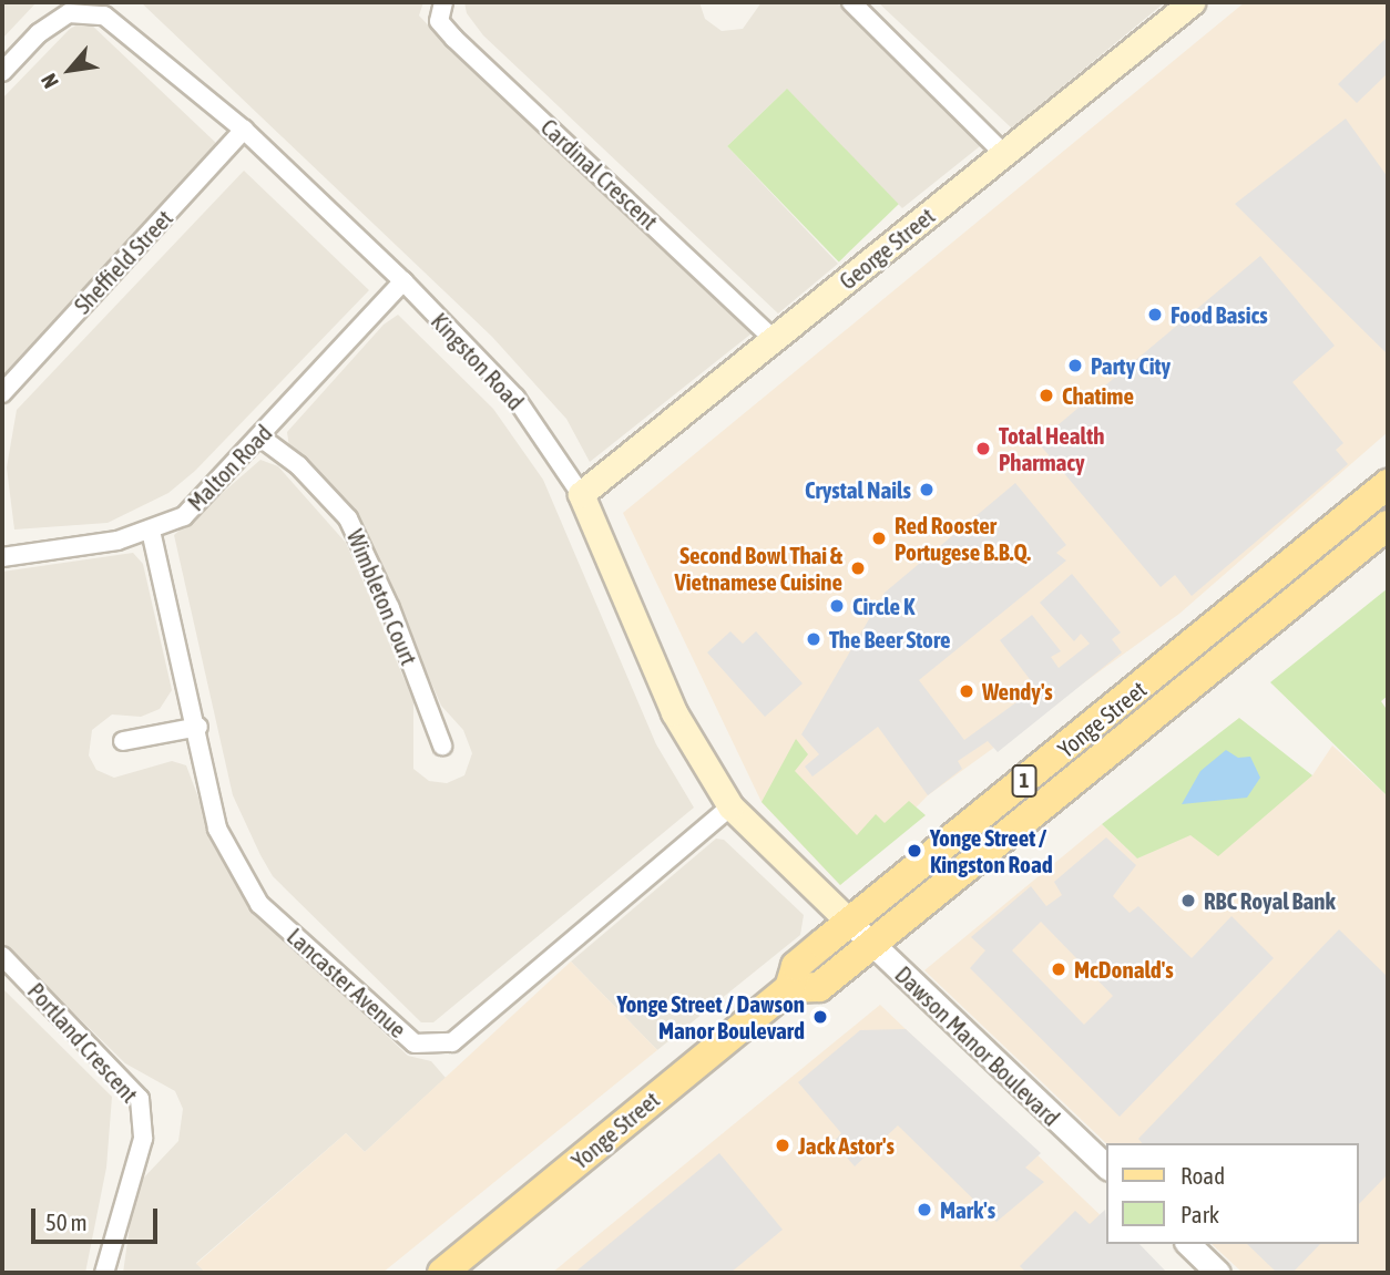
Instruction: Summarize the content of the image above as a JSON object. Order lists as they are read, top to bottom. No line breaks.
{"streets":{"main road":["George Street","Kingston Road","Yonge Street","1"],"street":["Cardinal Crescent","Sheffield Street","Malton Road","Wimbleton Court","Lancaster Avenue","Portland Crescent","Dawson Manor Boulevard"]},"crossings":[["Cardinal Crescent","George Street"],["George Street","Kingston Road"],["Sheffield Street","Kingston Road"],["Kingston Road","Malton Road"],["Kingston Road","Yonge Street"],["Kingston Road","Lancaster Avenue"],["Kingston Road","Dawson Manor Boulevard"],["Malton Road","Wimbleton Court"],["Malton Road","Lancaster Avenue"],["Yonge Street","Dawson Manor Boulevard"]],"places":["Food Basics","Party City","Chatime","Total Health Pharmacy","Crystal Nails","Red Rooster Portugese B.B.Q.","Second Bowl Thai & Vietnamese Cuisine","Circle K","The Beer Store","Wendy's","Yonge Street / Kingston Road","RBC Royal Bank","McDonald's","Yonge Street / Dawson Manor Boulevard","Jack Astor's","Mark's"],"legend":["Road","Park"],"scale_bar":"50 m","north":"bottom left"}
